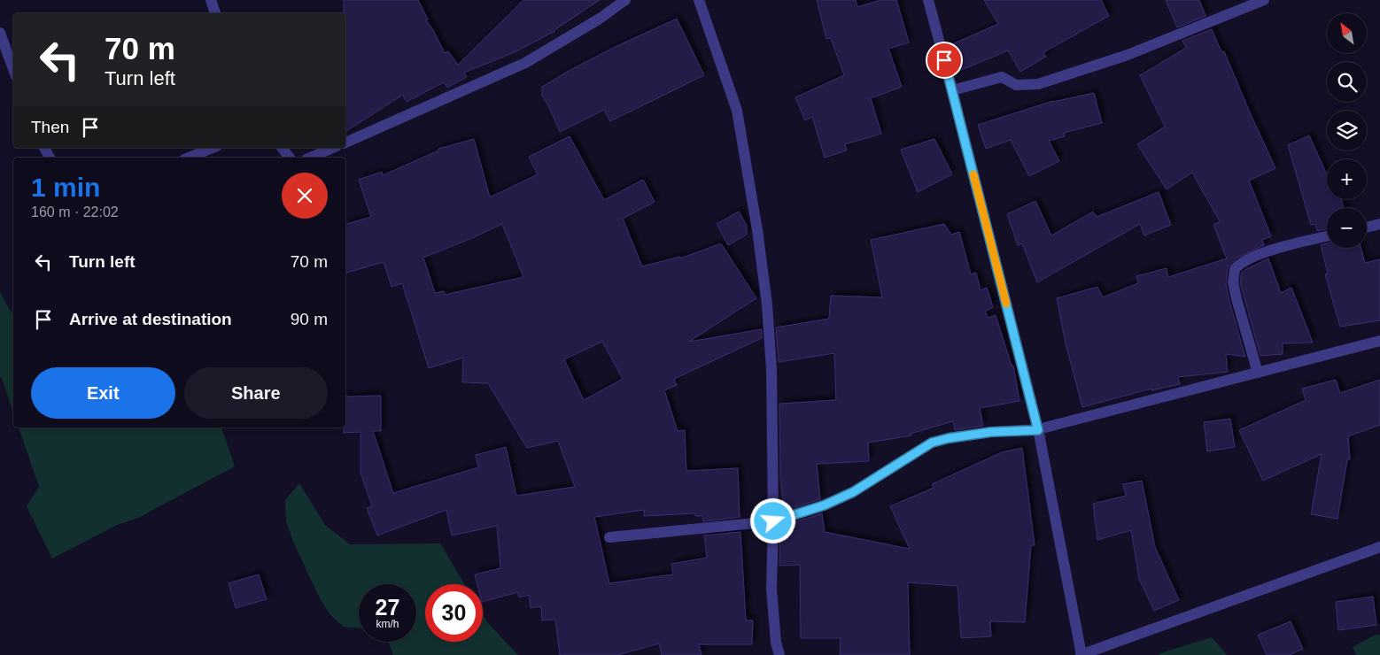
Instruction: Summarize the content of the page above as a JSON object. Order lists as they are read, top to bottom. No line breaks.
{"north":"top left","page":{"map_buttons":["+","−"],"turn":["70 m","Turn left"],"then":"Then","heading":["1 min","160 m · 22:02"],"list":[{"name":"Turn left","value":"70 m"},{"name":"Arrive at destination","value":"90 m"}],"buttons":["Exit","Share"],"speed":"27 km/h","limit":"30"}}
